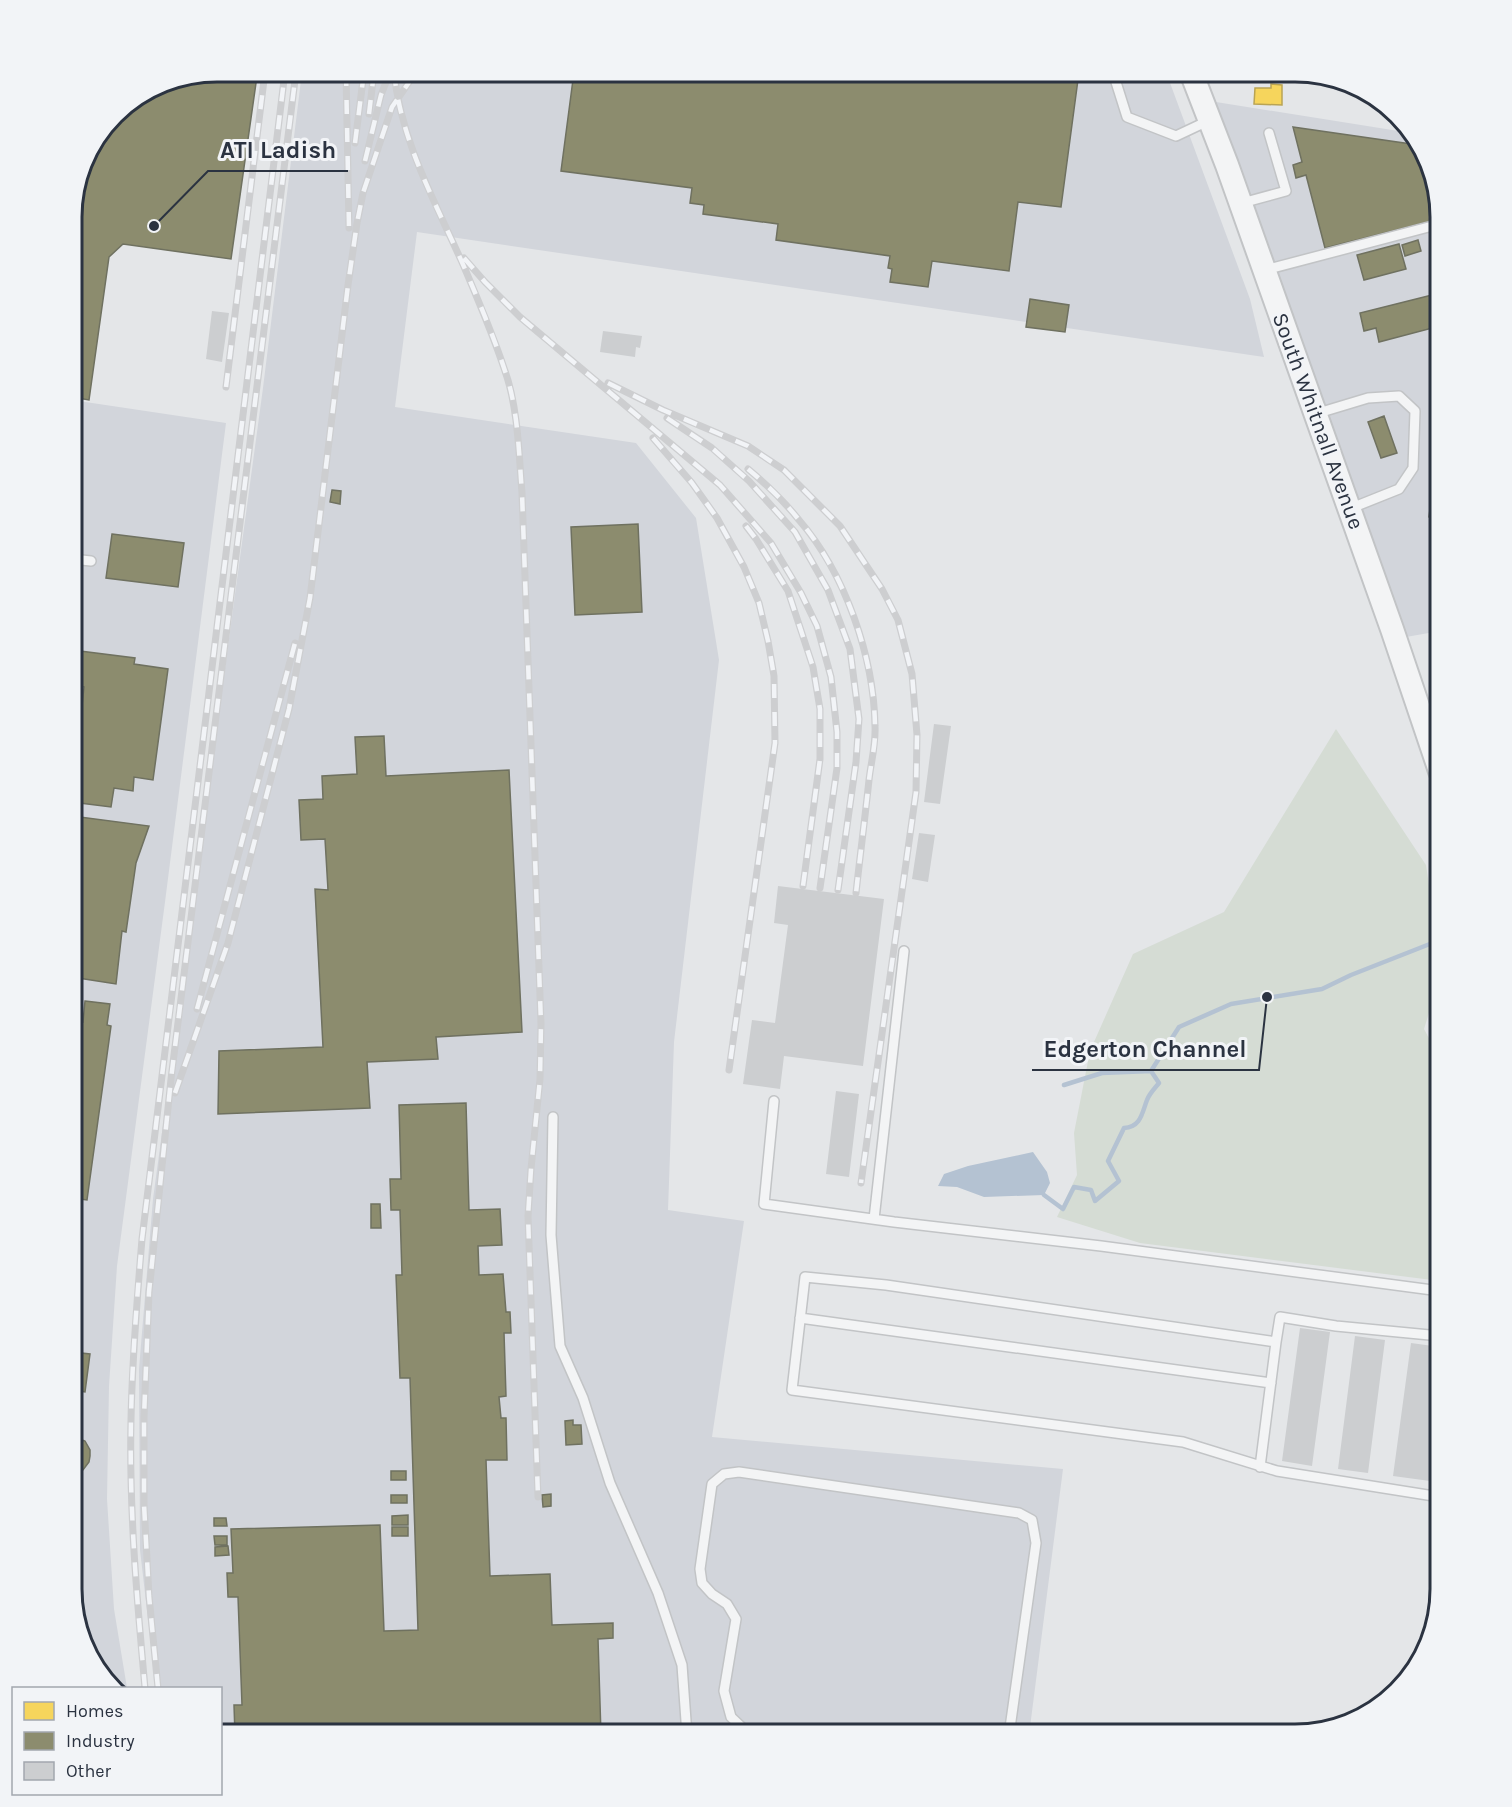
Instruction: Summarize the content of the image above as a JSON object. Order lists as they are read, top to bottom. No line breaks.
{"streets":{"street":["South Whitnall Avenue"]},"places":["ATI Ladish","Edgerton Channel"],"legend":["Homes","Industry","Other"]}
